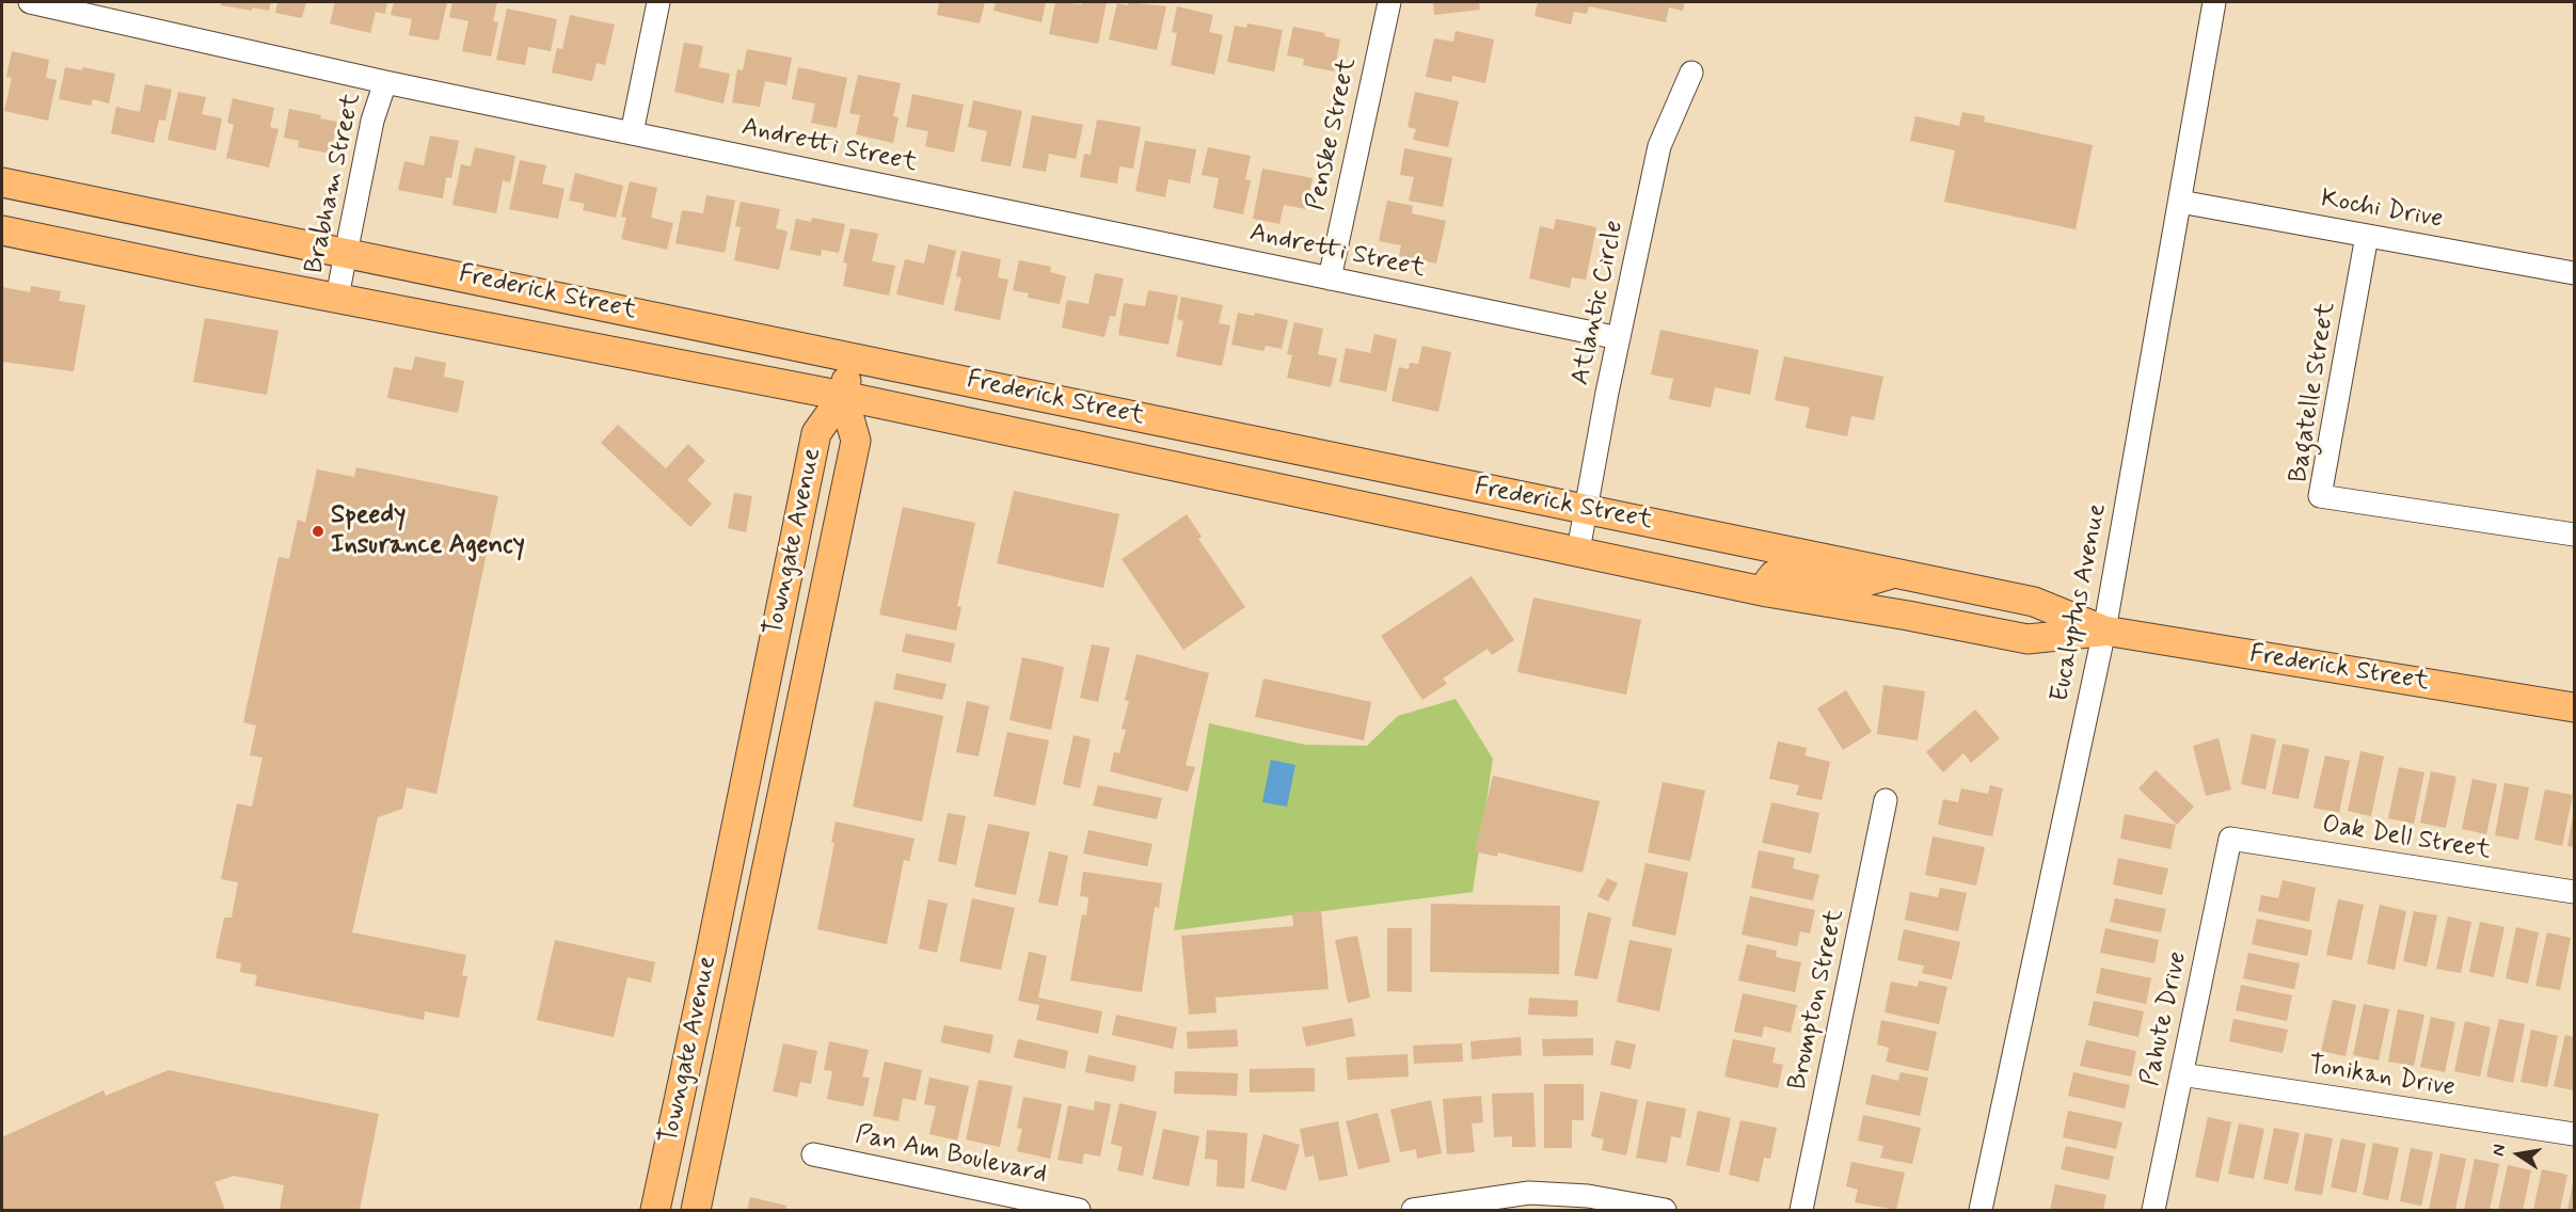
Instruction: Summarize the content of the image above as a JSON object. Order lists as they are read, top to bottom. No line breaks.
{"streets":{"main road":["Frederick Street","Towngate Avenue"],"street":["Penske Street","Andretti Street","Brabham Street","Kochi Drive","Atlantic Circle","Bagatelle Street","Eucalyptus Avenue","Oak Dell Street","Brompton Street","Pahute Drive","Tonikan Drive","Pan Am Boulevard"]},"crossings":[["Penske Street","Andretti Street"],["Andretti Street","Brabham Street"],["Andretti Street","Atlantic Circle"],["Brabham Street","Frederick Street"],["Kochi Drive","Bagatelle Street"],["Kochi Drive","Eucalyptus Avenue"],["Frederick Street","Atlantic Circle"],["Frederick Street","Towngate Avenue"],["Frederick Street","Eucalyptus Avenue"],["Oak Dell Street","Pahute Drive"],["Pahute Drive","Tonikan Drive"]],"places":["Speedy Insurance Agency"],"north":"left"}
